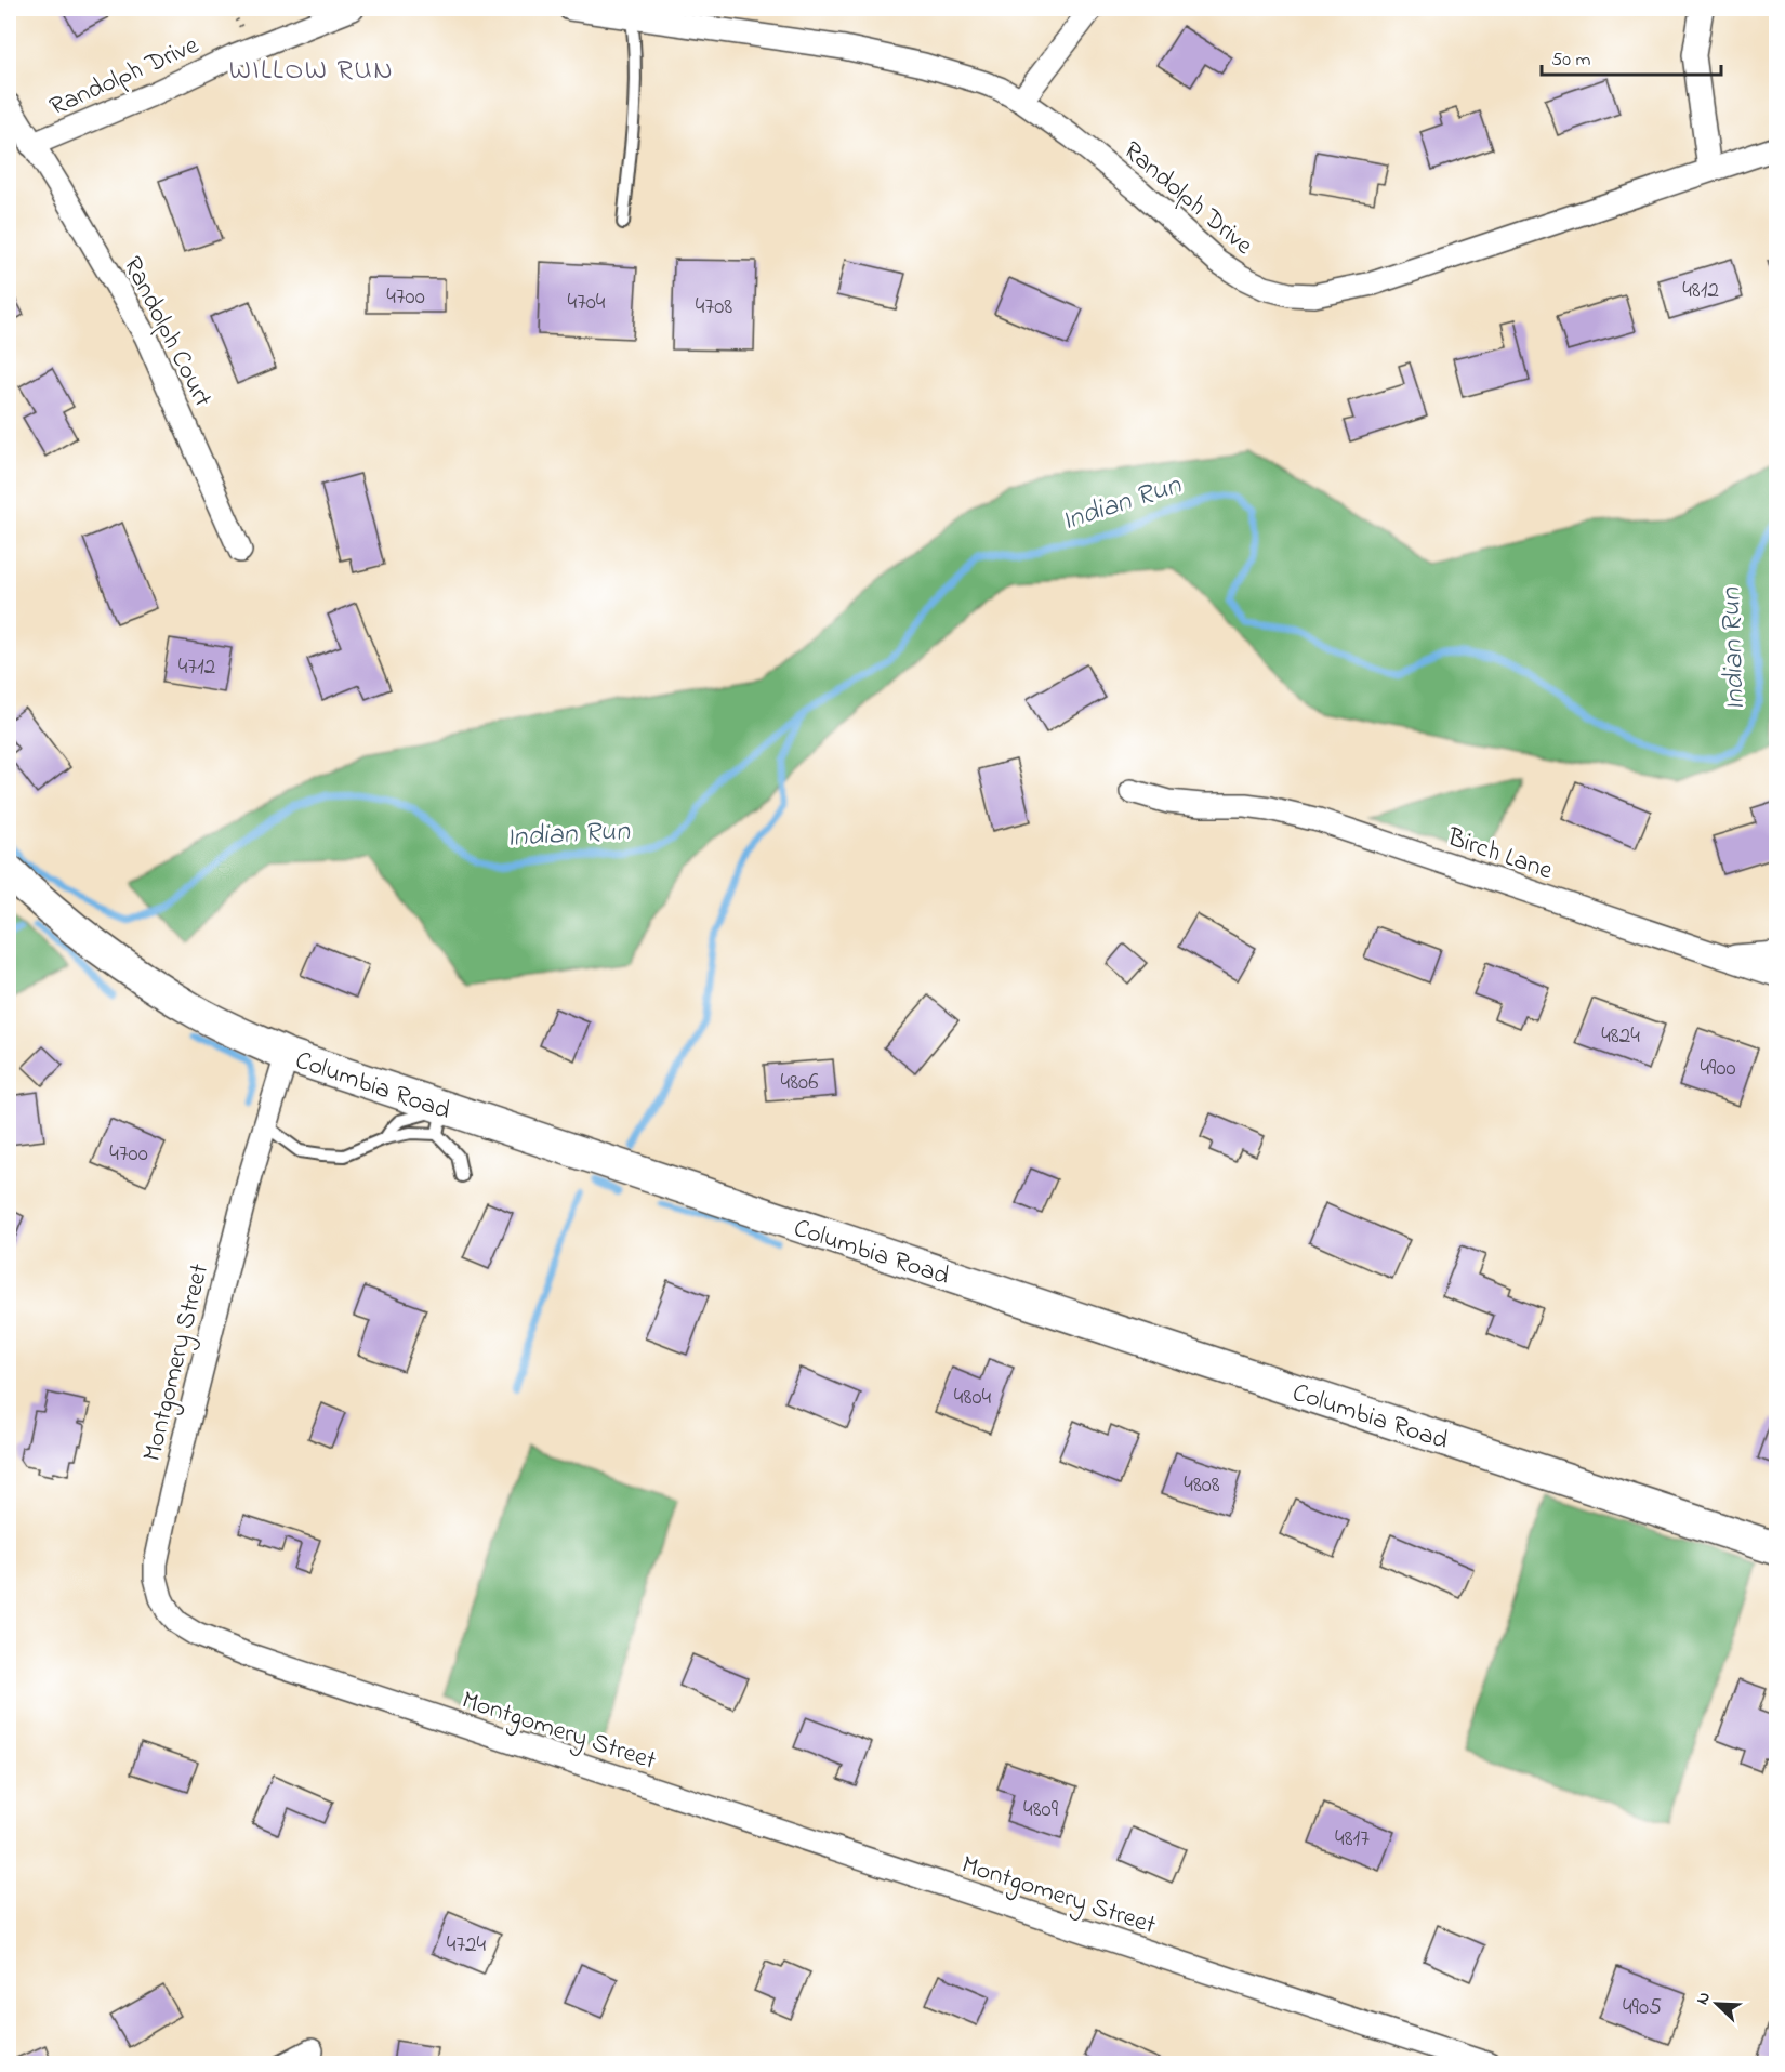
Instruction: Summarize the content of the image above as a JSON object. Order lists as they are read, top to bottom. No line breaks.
{"streets":{"street":["Randolph Drive","Randolph Court","Birch Lane","Columbia Road","Montgomery Street"]},"crossings":[["Randolph Drive","Randolph Court"],["Columbia Road","Montgomery Street"]],"districts":["WILLOW RUN"],"water":["Indian Run"],"house_numbers":["4812","4700","4704","4708","4712","4824","4900","4806","4700","4804","4808","4809","4817","4724","4905"],"scale_bar":"50 m","north":"top left"}
